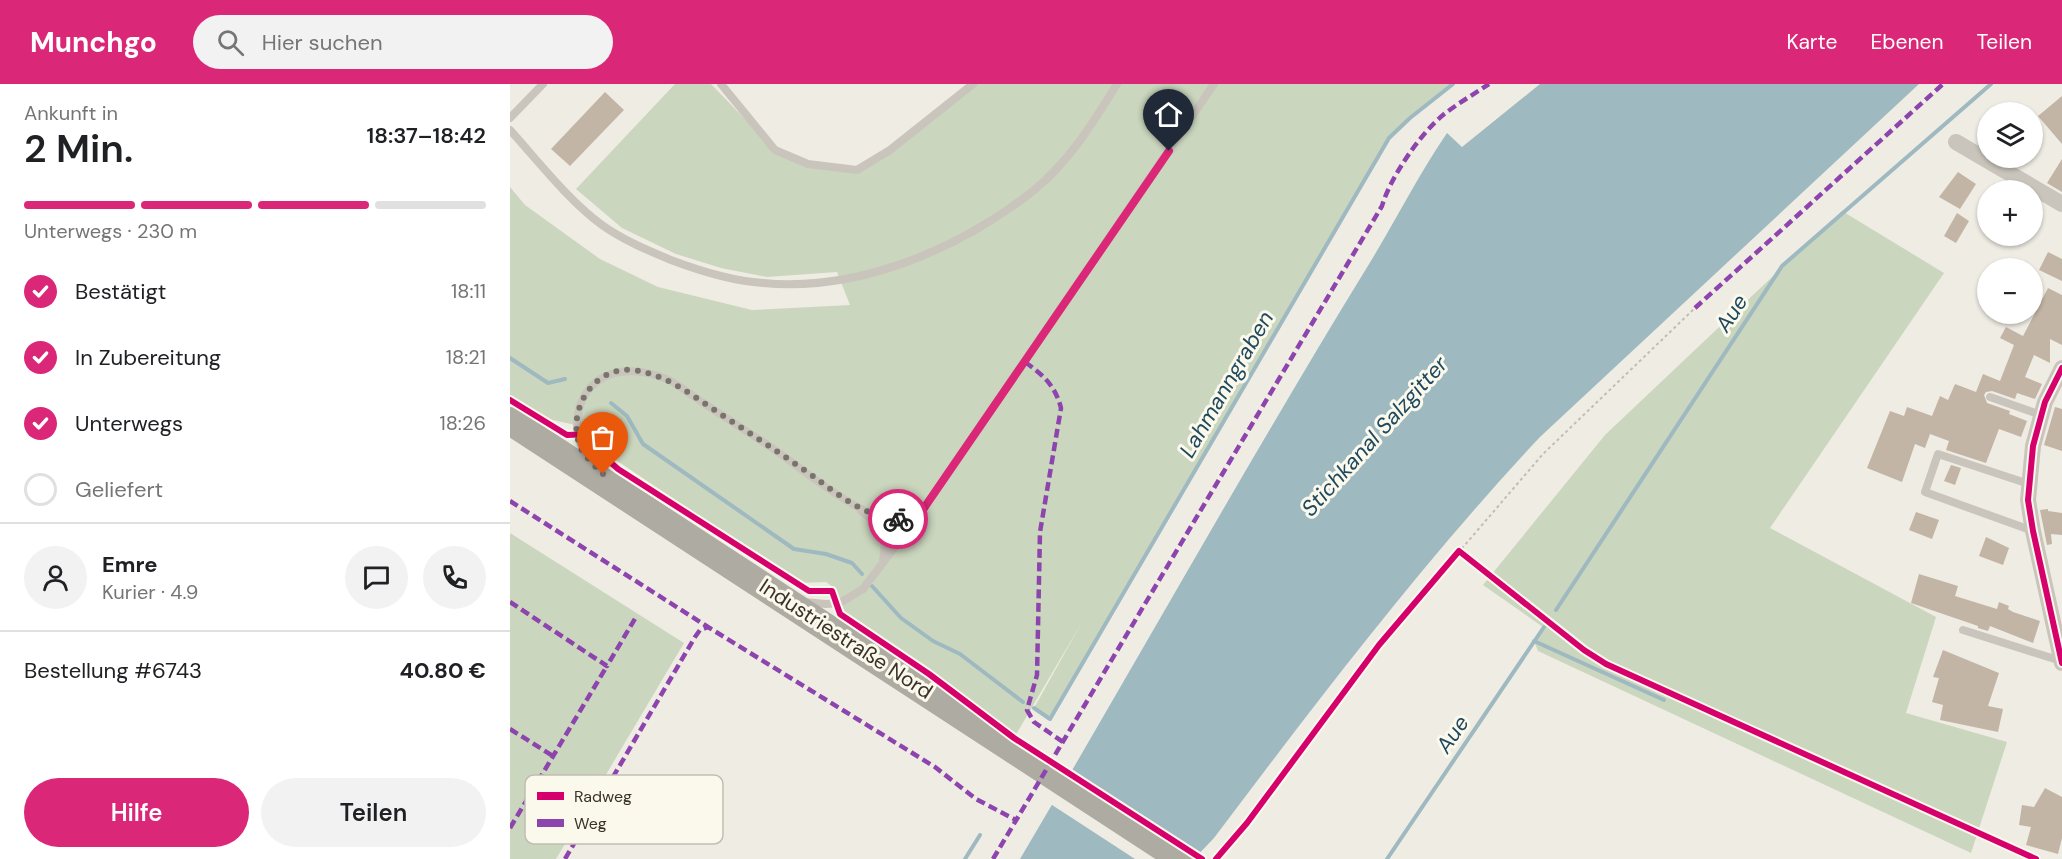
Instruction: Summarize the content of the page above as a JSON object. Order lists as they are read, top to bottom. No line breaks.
{"streets":{"highway":["Industriestraße Nord"]},"water":["Aue","Lahmanngraben","Stichkanal Salzgitter"],"legend":["Radweg","Weg"],"page":{"header":"Munchgo","search":"Hier suchen","nav":["Karte","Ebenen","Teilen"],"heading":["2 Min.","Ankunft in","18:37–18:42"],"panel":["Emre","Kurier · 4.9","Bestellung #6743","40.80 €"],"map_buttons":["+","−"],"bar":"Unterwegs · 230 m","list":[["Bestätigt","18:11"],["In Zubereitung","18:21"],["Unterwegs","18:26"],"Geliefert"],"buttons":["Hilfe","Teilen"]}}
